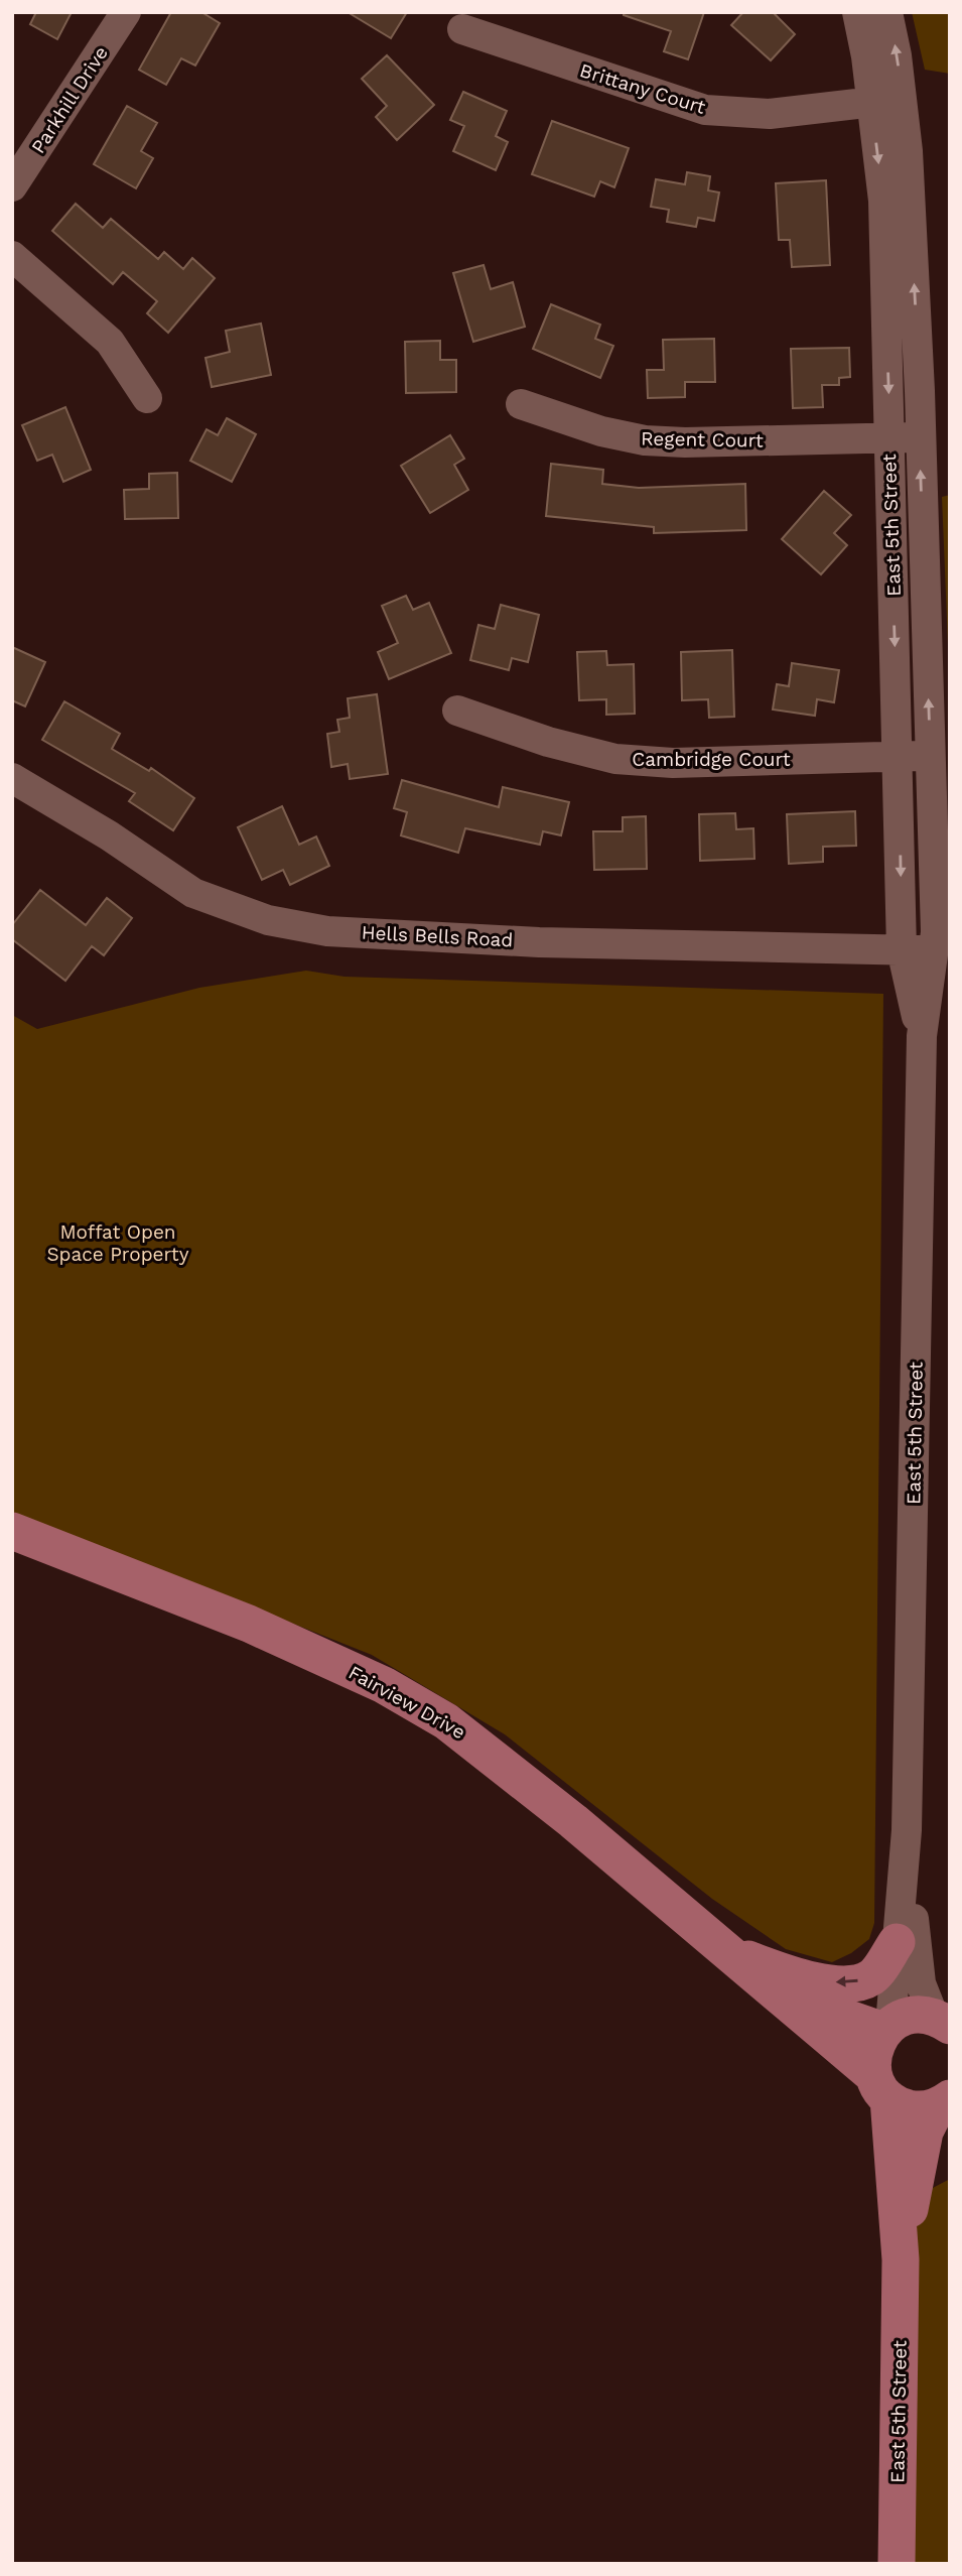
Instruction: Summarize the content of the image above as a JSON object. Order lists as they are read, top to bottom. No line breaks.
{"streets":{"main road":["East 5th Street","Fairview Drive"],"street":["Brittany Court","Parkhill Drive","Regent Court","Cambridge Court","Hells Bells Road"]},"crossings":[["Brittany Court","East 5th Street"],["Regent Court","East 5th Street"],["East 5th Street","Cambridge Court"],["East 5th Street","Hells Bells Road"],["East 5th Street","Fairview Drive"]],"parks":["Moffat Open Space Property"]}
